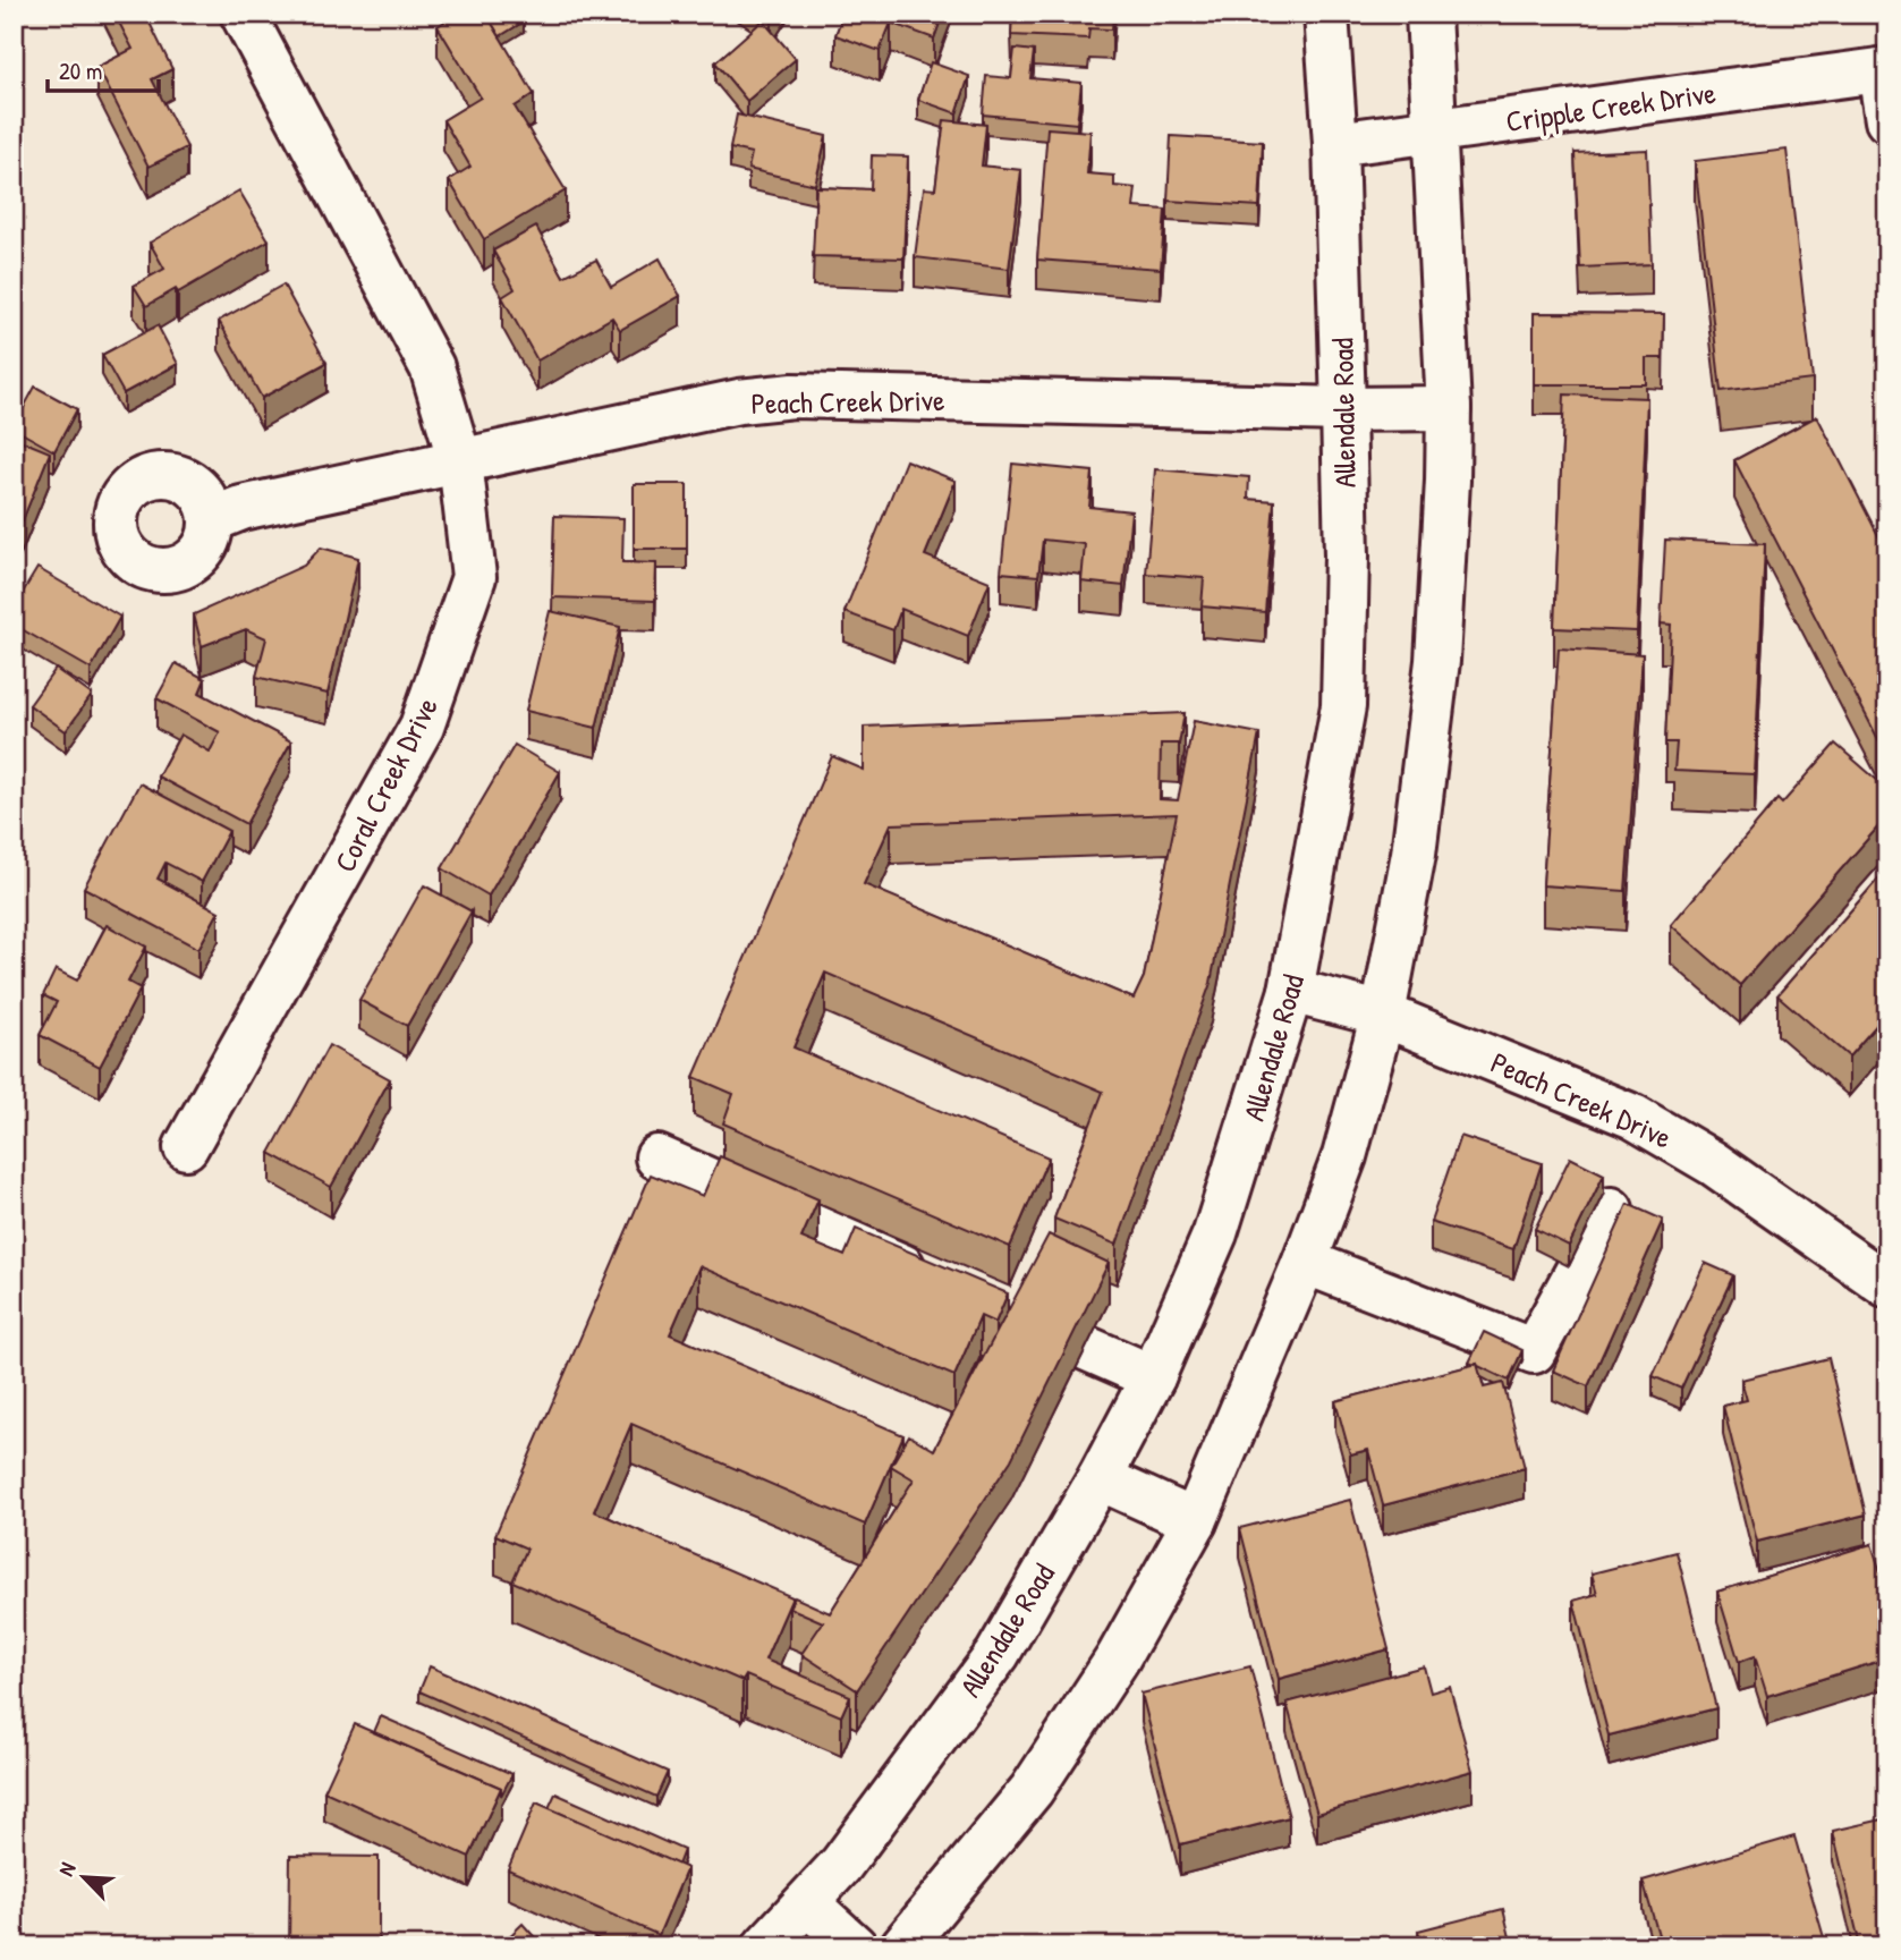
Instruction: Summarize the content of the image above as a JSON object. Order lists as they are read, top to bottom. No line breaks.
{"streets":{"main road":["Cripple Creek Drive","Peach Creek Drive","Allendale Road","Coral Creek Drive"]},"crossings":[["Cripple Creek Drive","Allendale Road"],["Peach Creek Drive","Allendale Road"],["Peach Creek Drive","Coral Creek Drive"]],"scale_bar":"20 m","north":"top left"}
